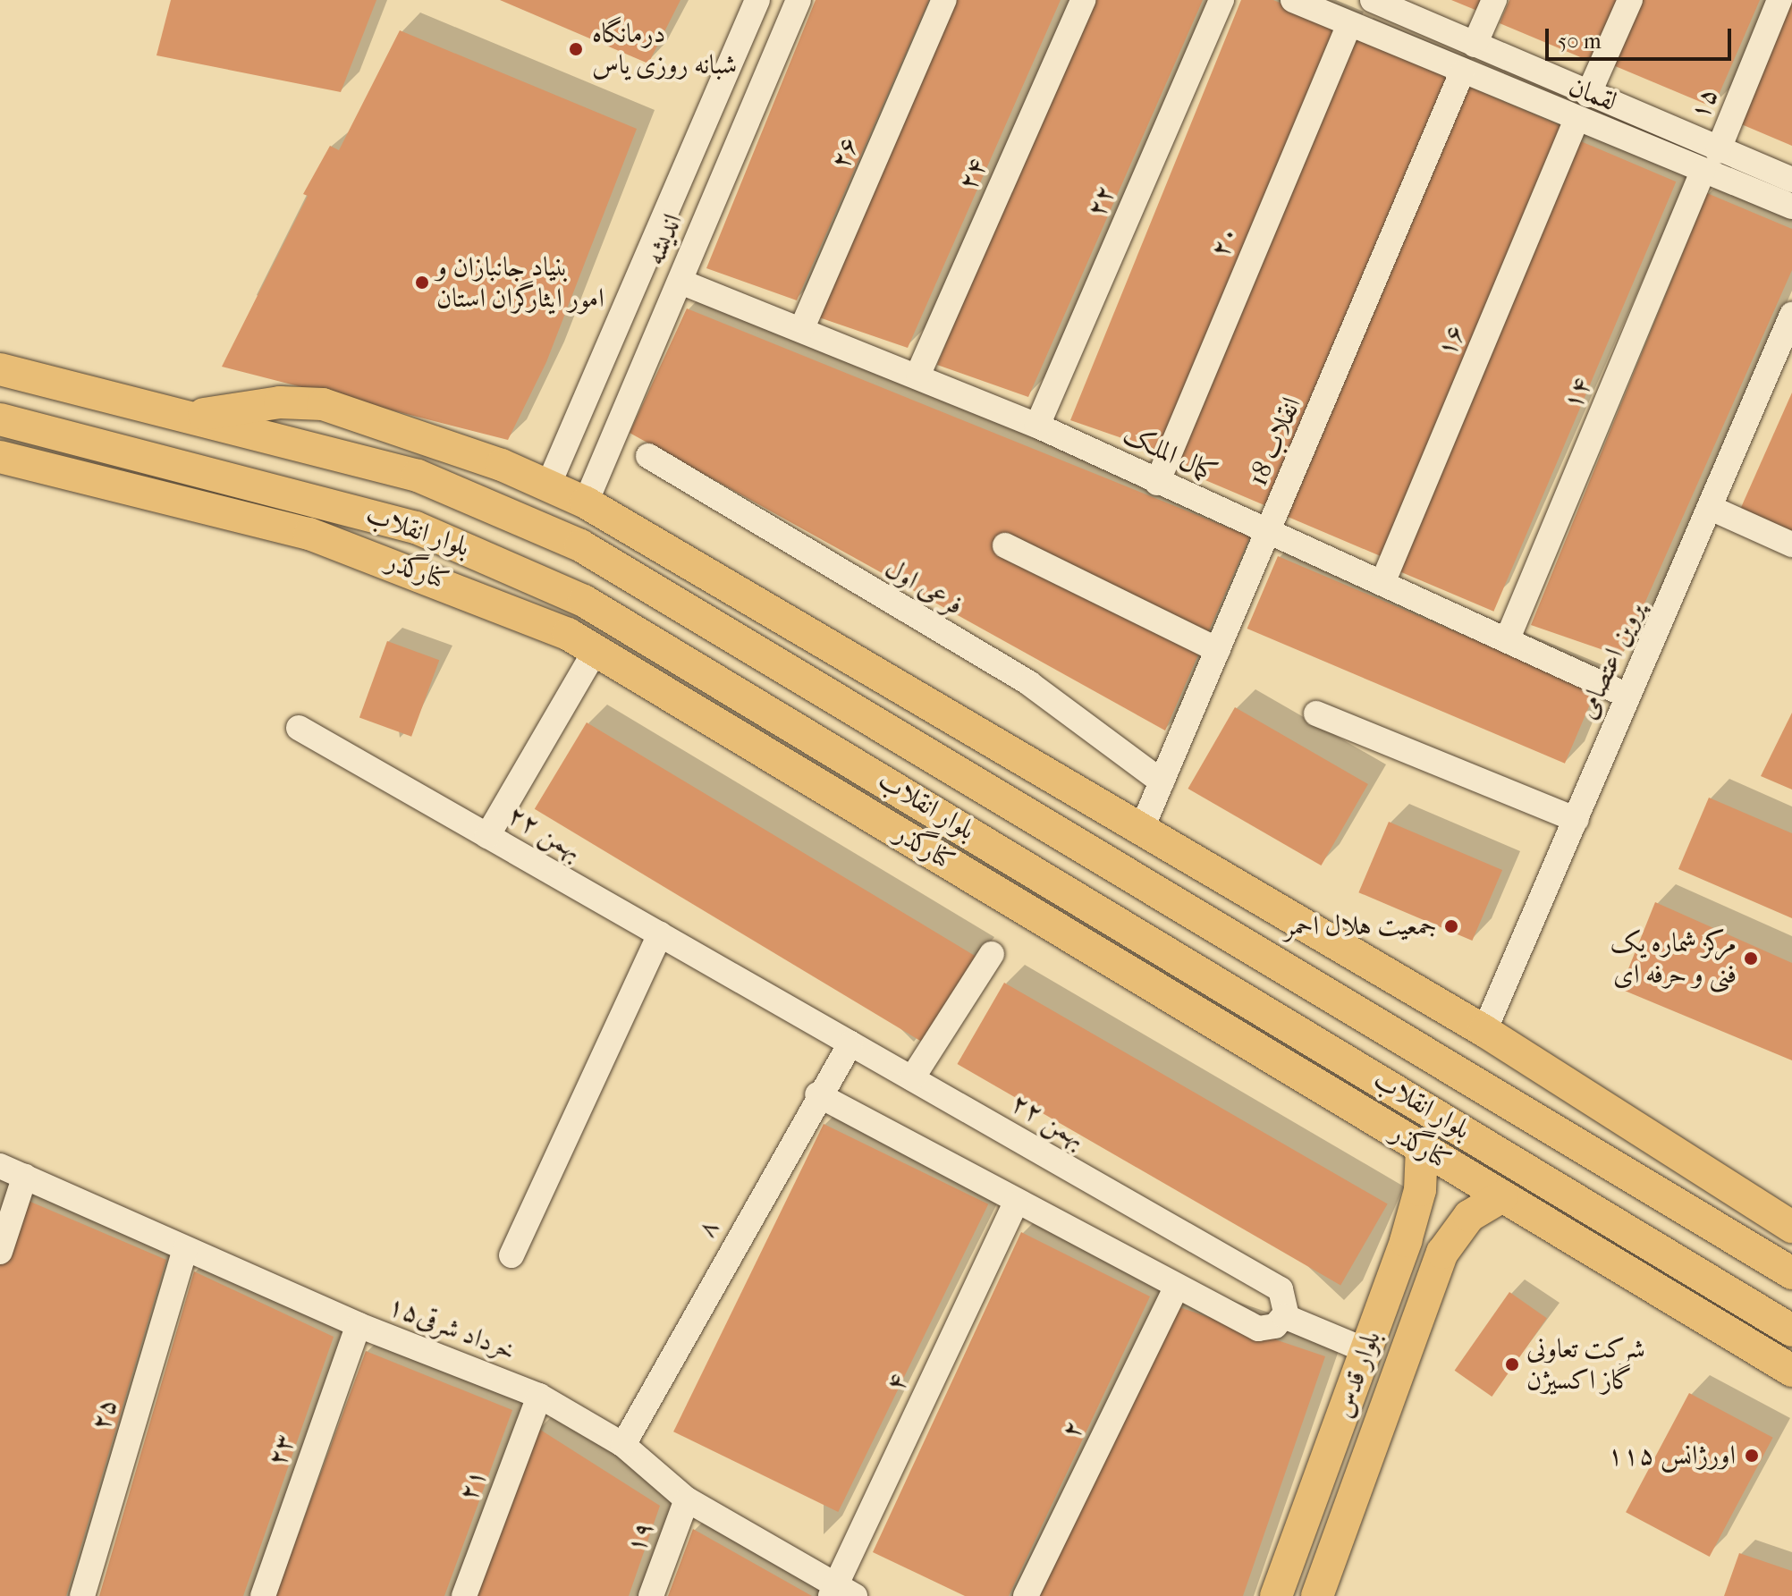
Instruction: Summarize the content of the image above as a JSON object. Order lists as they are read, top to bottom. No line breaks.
{"streets":{"main road":["بلوار انقلاب","کنارگذر","بلوار قدس"],"street":["لقمان","۱۵","۲۶","۲۴","۲۲","اندیشه","۲۰","۱۶","۱۴","انقلاب 18","کمال الملک","فرعی اول","پروین اعتصامی","۲۲ بهمن","۸","۱۵خرداد شرقی","۴","۲۵","۲","۲۳","۲۱","۱۹"]},"crossings":[["لقمان","۱۵"],["لقمان","۲۰"],["لقمان","۱۶"],["لقمان","۱۴"],["لقمان","انقلاب 18"],["۱۵","۱۴"],["۲۶","کمال الملک"],["۲۴","کمال الملک"],["۲۲","کمال الملک"],["اندیشه","کمال الملک"],["۲۰","کمال الملک"],["۱۶","کمال الملک"],["۱۴","کمال الملک"],["انقلاب 18","کمال الملک"],["انقلاب 18","فرعی اول"],["کمال الملک","پروین اعتصامی"],["کنارگذر","بلوار قدس"],["۲۲ بهمن","۸"],["۸","۱۵خرداد شرقی"],["۱۵خرداد شرقی","۴"],["۱۵خرداد شرقی","۲۵"],["۱۵خرداد شرقی","۲۳"],["۱۵خرداد شرقی","۲۱"],["۱۵خرداد شرقی","۱۹"]],"places":["درمانگاه شبانه روزی یاس","بنیاد جانبازان و امور ایثارگران استان","جمعیت هلال احمر","مرکز شماره یک فنی و حرفه ای","شرکت تعاونی گاز اکسیژن","اورژانس ۱۱۵"],"scale_bar":"50 m"}
